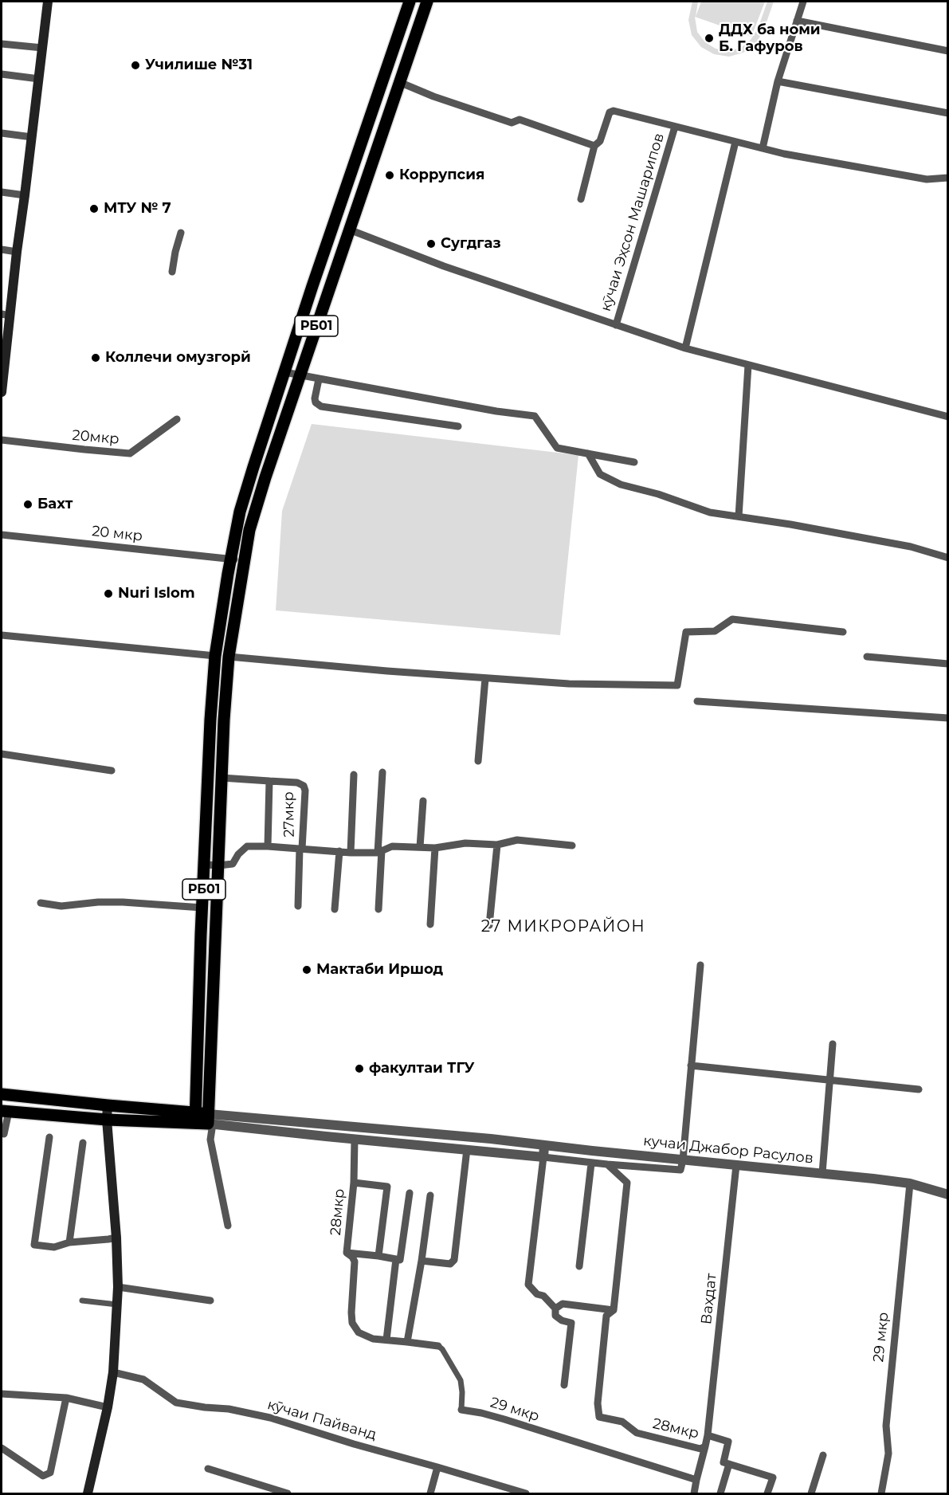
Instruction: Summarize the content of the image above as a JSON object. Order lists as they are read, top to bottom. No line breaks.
{"streets":{"highway":["РБ01"],"street":["кӯчаи Эҳсон Машарипов","20мкр","20 мкр","27мкр","кучаи Джабор Расулов","28мкр","Ваҳдат","29 мкр","кӯчаи Пайванд"]},"crossings":[["РБ01","20 мкр"],["РБ01","27мкр"],["РБ01","кучаи Джабор Расулов"],["кучаи Джабор Расулов","Ваҳдат"],["кучаи Джабор Расулов","29 мкр"],["28мкр","Ваҳдат"]],"districts":["27 МИКРОРАЙОН"],"places":["ДДХ ба номи Б. Гафуров","Училише №31","Коррупсия","МТУ № 7","Сугдгаз","Коллечи омузгорй","Бахт","Nuri Islom","Мактаби Иршод","факултаи ТГУ"]}
